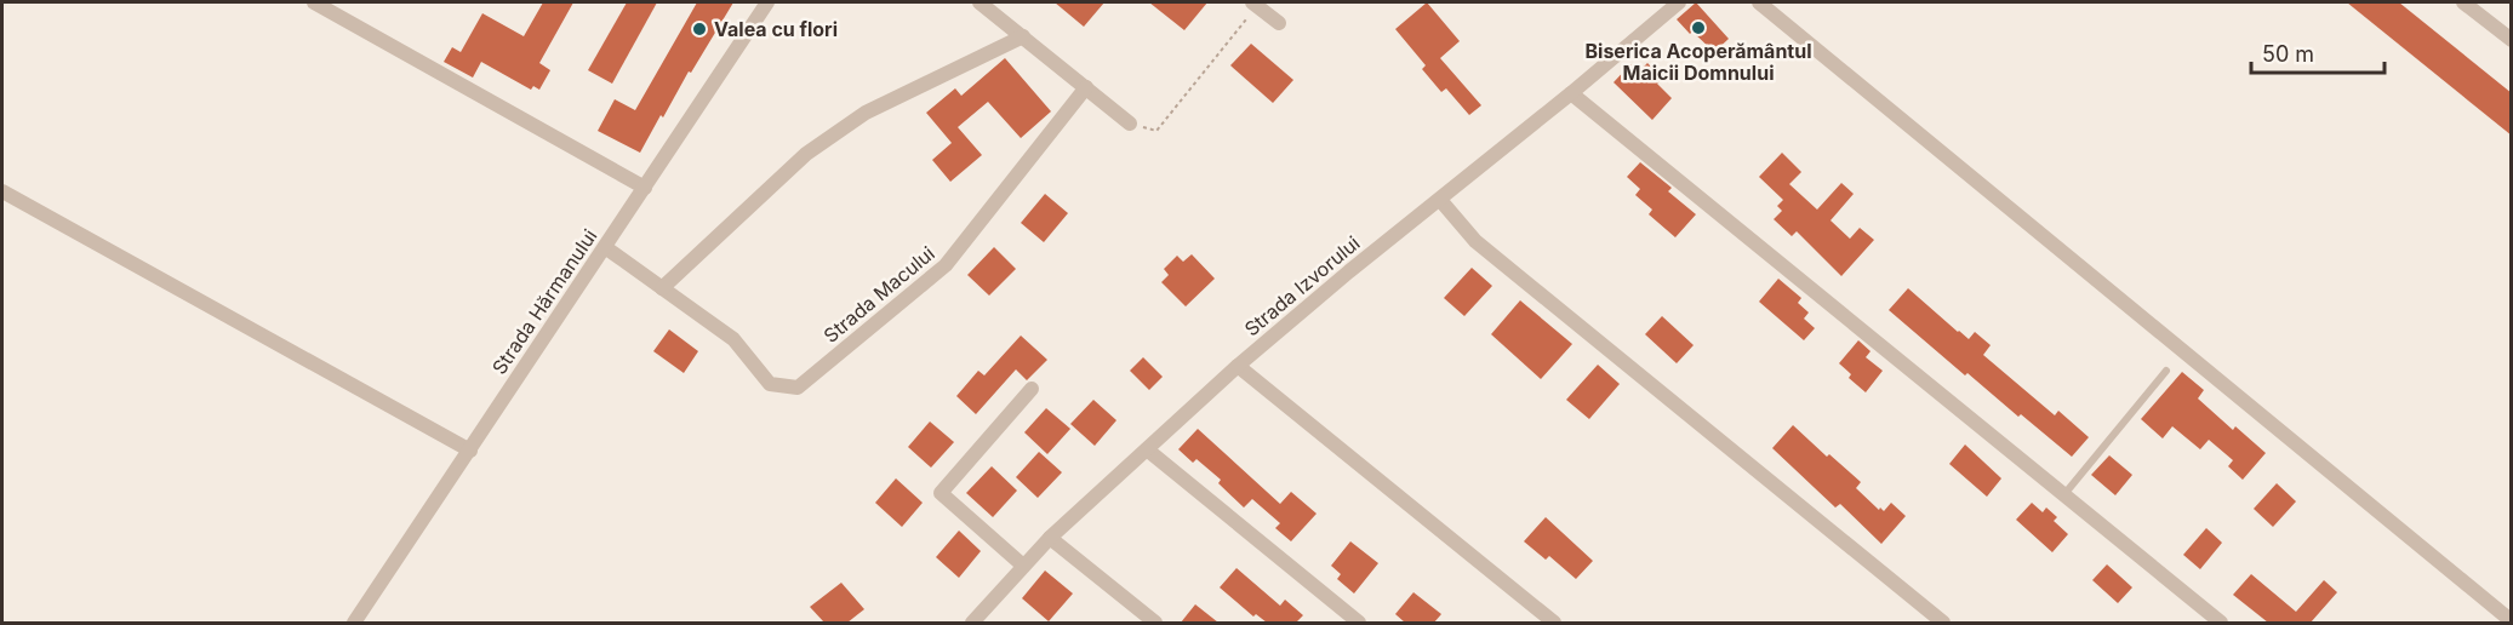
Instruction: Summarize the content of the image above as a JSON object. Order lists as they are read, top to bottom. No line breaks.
{"streets":{"street":["Strada Izvorului","Strada Macului","Strada Hărmanului"]},"crossings":[["Strada Macului","Strada Hărmanului"]],"places":["Biserica Acoperământul Maicii Domnului","Valea cu flori"],"scale_bar":"50 m"}
